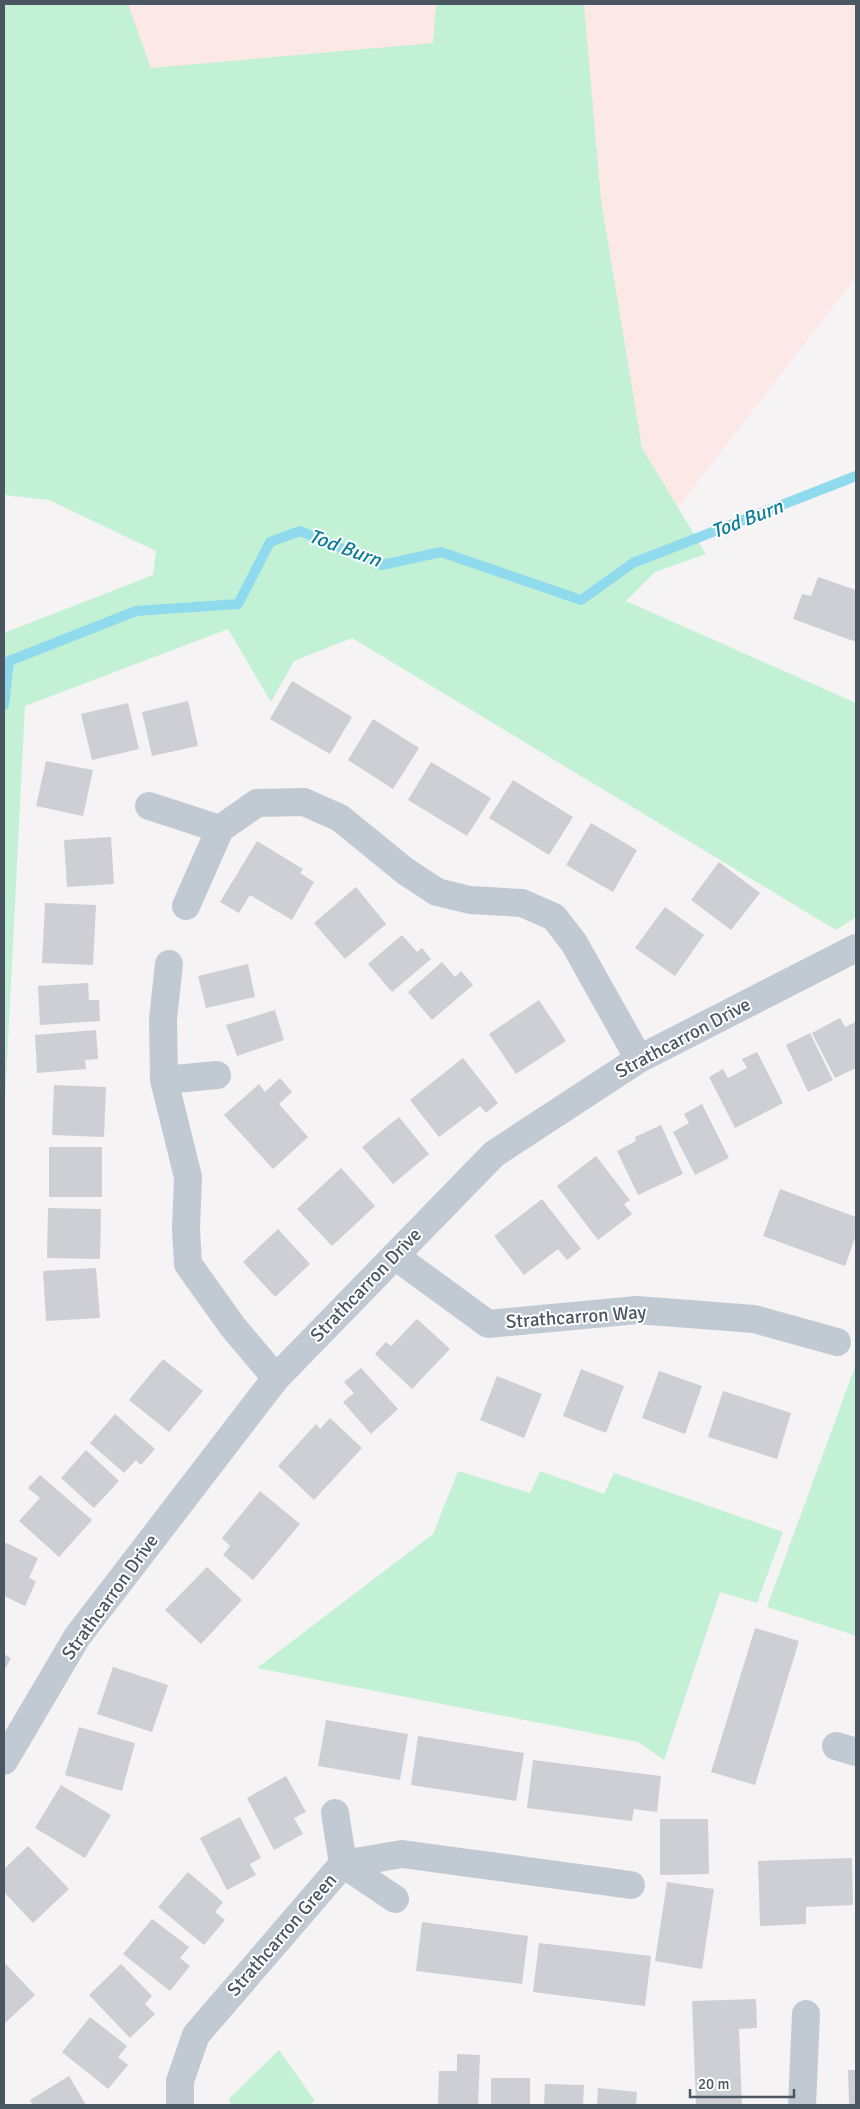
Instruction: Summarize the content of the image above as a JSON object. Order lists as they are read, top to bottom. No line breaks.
{"streets":{"street":["Strathcarron Drive","Strathcarron Way","Strathcarron Green"]},"crossings":[["Strathcarron Drive","Strathcarron Way"]],"water":["Tod Burn"],"scale_bar":"20 m"}
